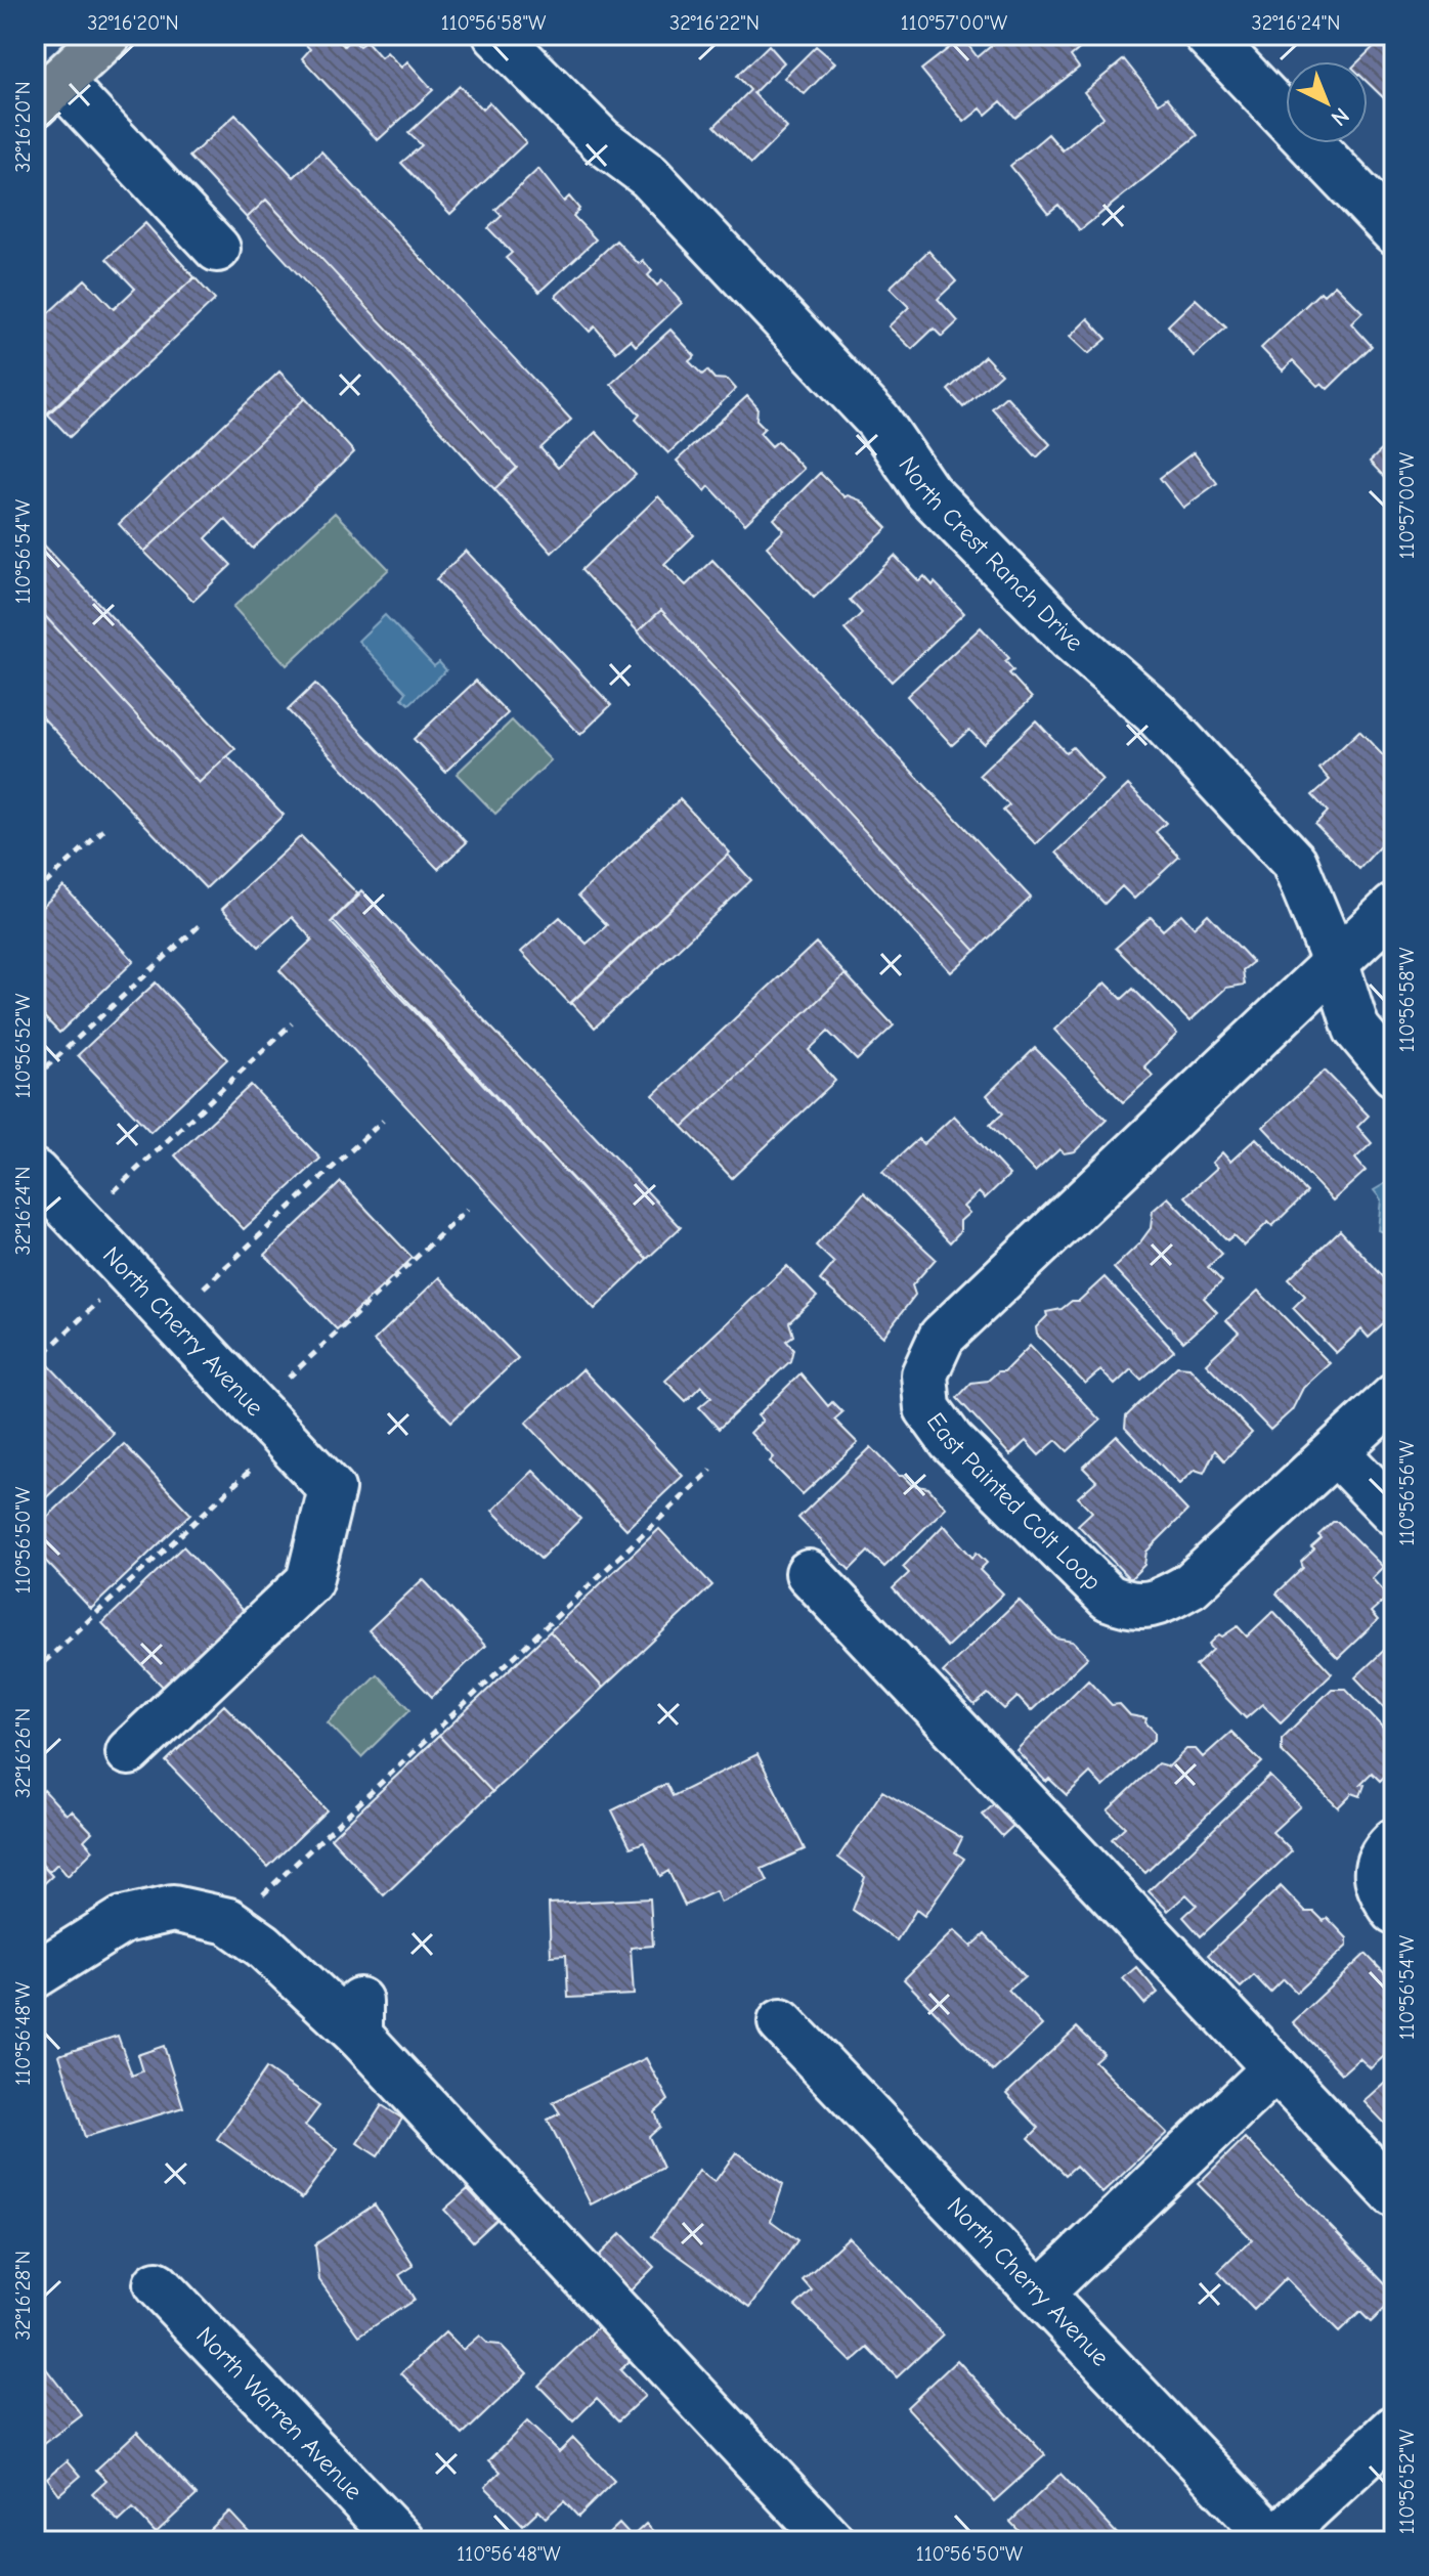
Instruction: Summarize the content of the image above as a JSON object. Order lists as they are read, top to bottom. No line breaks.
{"streets":{"street":["North Crest Ranch Drive","North Cherry Avenue","East Painted Colt Loop","North Warren Avenue"]},"crossings":[["North Crest Ranch Drive","East Painted Colt Loop"]],"north":"bottom right","coordinates":["32°16'20\"N","110°56'58\"W","32°16'22\"N","110°57'00\"W","32°16'24\"N","110°56'54\"W","110°56'52\"W","110°56'56\"W","110°56'50\"W","32°16'26\"N","110°56'48\"W","32°16'28\"N"]}
